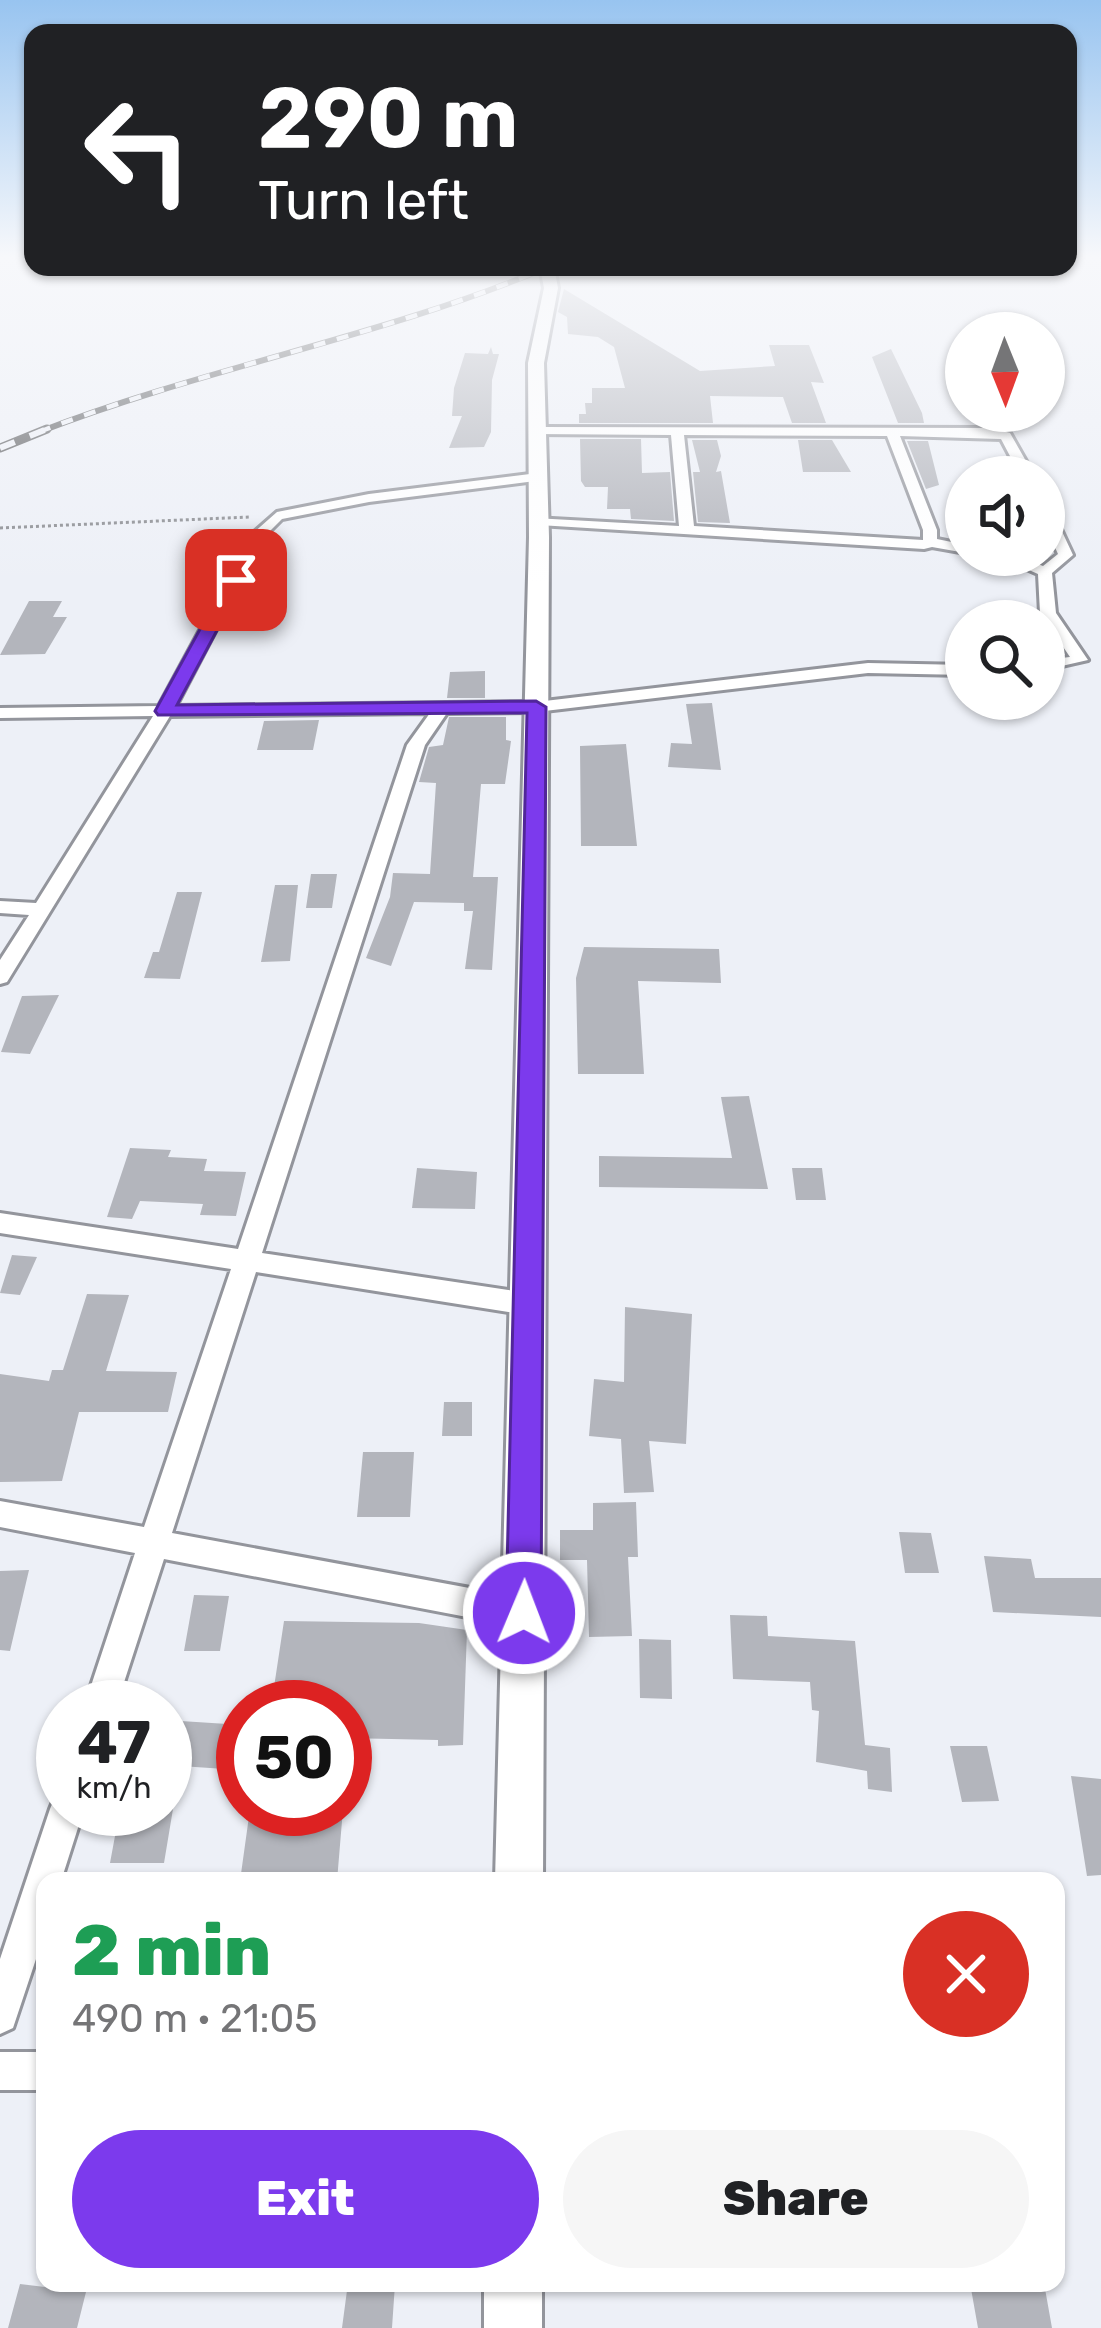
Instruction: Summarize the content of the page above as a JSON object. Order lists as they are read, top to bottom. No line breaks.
{"north":"bottom","page":{"turn":["290 m","Turn left"],"speed":"47 km/h","limit":"50","heading":["2 min","490 m · 21:05"],"buttons":["Exit","Share"]}}
